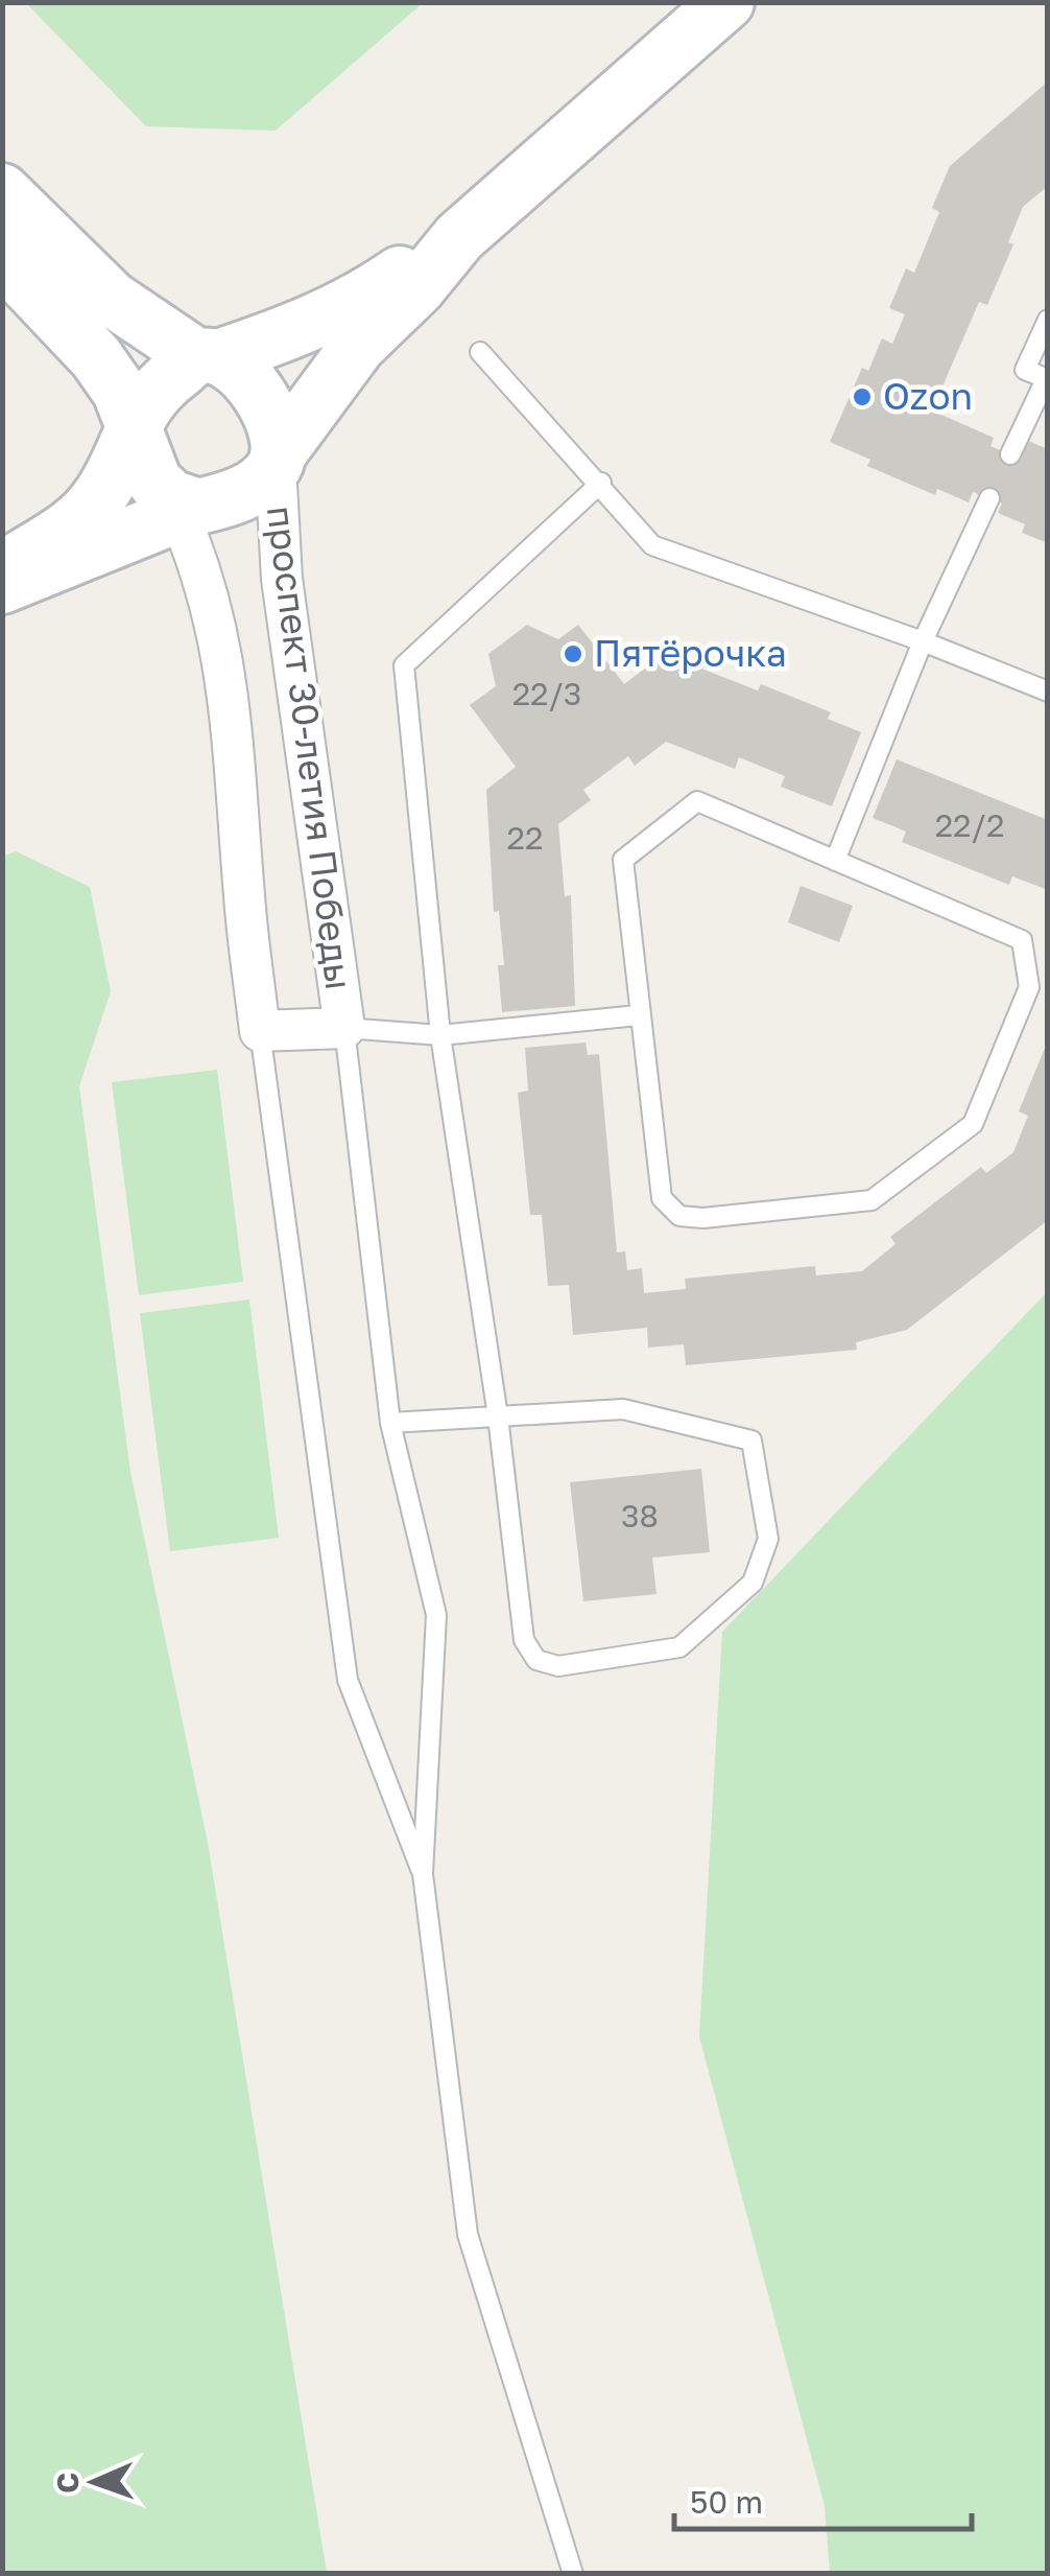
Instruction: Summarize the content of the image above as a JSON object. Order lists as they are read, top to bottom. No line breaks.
{"streets":{"street":["проспект 30-летия Победы"]},"places":["Ozon","Пятёрочка"],"house_numbers":["22/3","22/2","22","38"],"scale_bar":"50 m","north":"left"}
